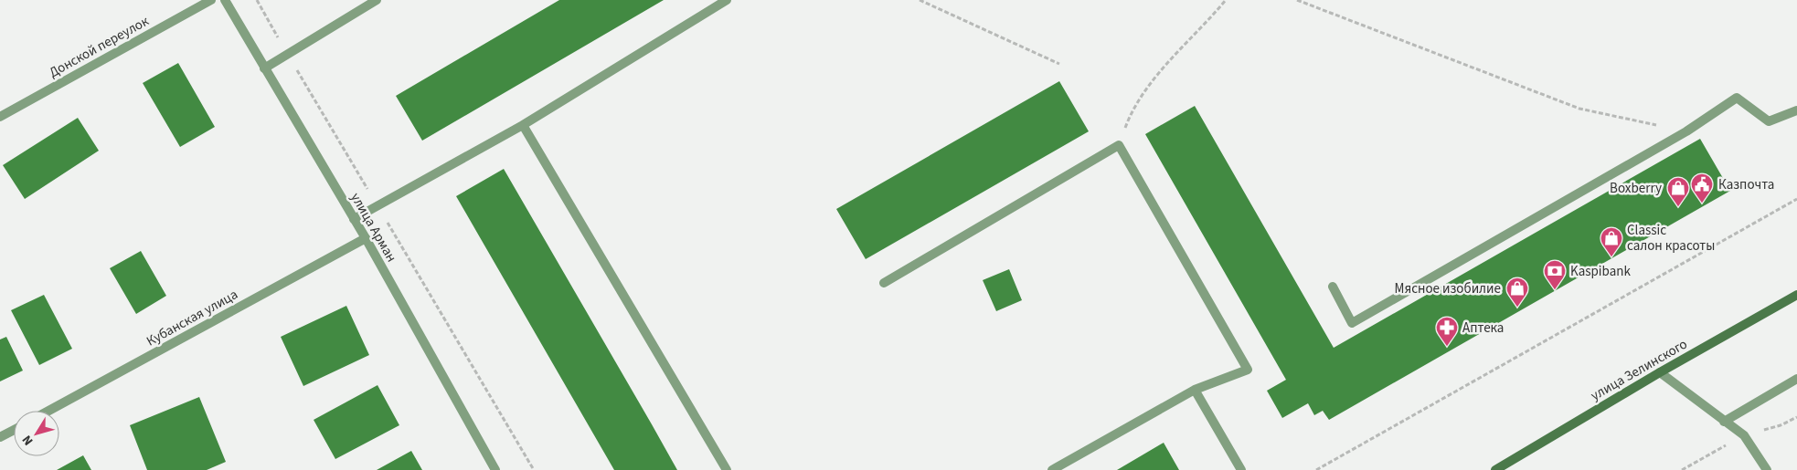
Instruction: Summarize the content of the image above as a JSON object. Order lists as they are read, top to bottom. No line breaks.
{"streets":{"main road":["улица Зелинского"],"street":["Донской переулок","улица Арман","Кубанская улица"]},"crossings":[["улица Арман","Кубанская улица"]],"places":{"public building":["Казпочта"],"shop":["Boxberry","Classic салон красоты","Мясное изобилие"],"bank":["Kaspibank"],"pharmacy":["Аптека"]},"north":"bottom left"}
